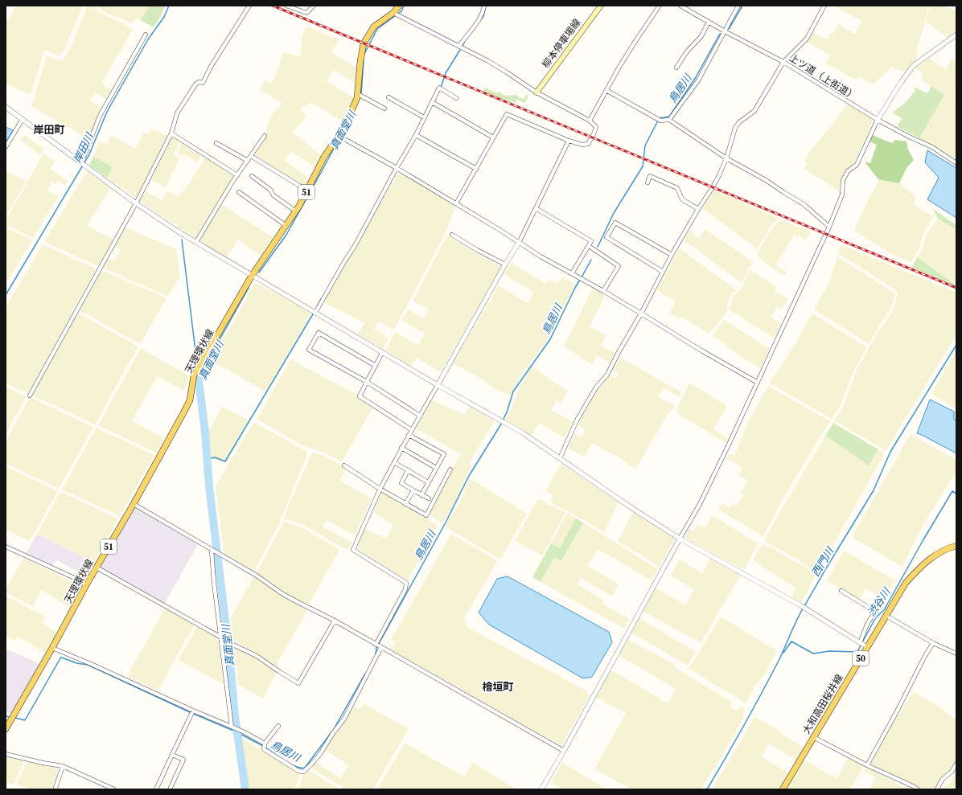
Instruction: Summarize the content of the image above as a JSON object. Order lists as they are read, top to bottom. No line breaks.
{"streets":{"main road":["柳本停車場線","51","天理環状線","50","大和高田桜井線"],"street":["上ツ道（上街道）"]},"districts":["岸田町","檜垣町"],"water":["鳥居川","真面堂川","岸田川","西門川","渋谷川"]}
